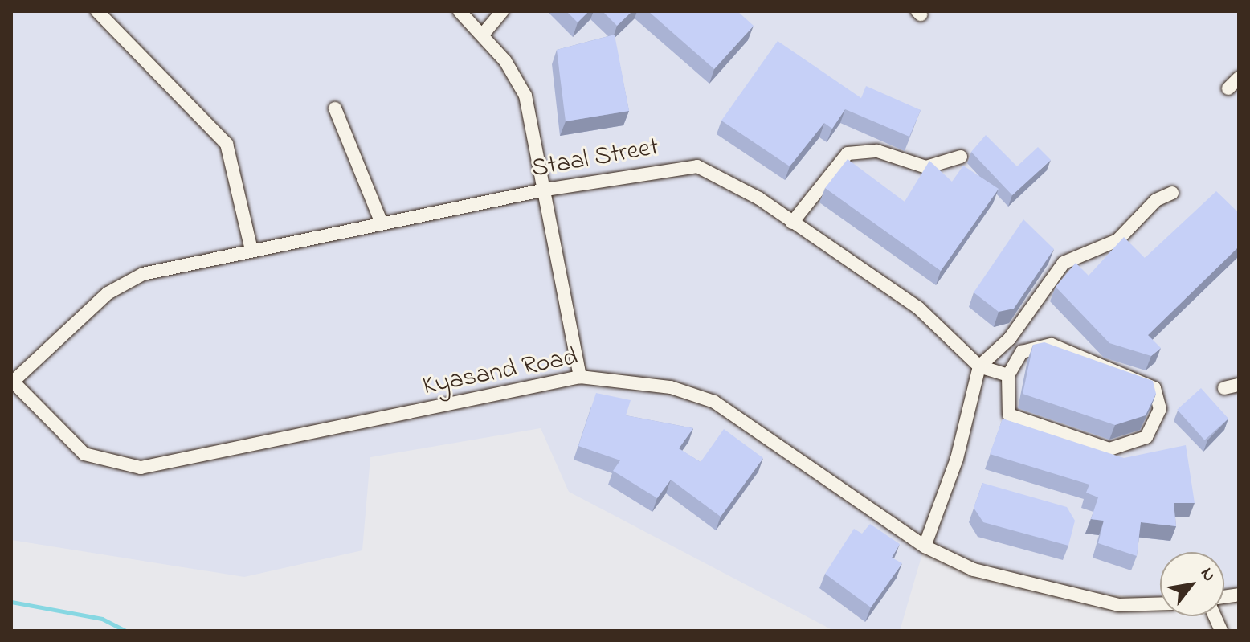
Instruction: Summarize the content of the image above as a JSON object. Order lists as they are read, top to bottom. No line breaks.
{"streets":{"street":["Staal Street","Kyasand Road"]},"crossings":[["Staal Street","Kyasand Road"]],"north":"top right"}
